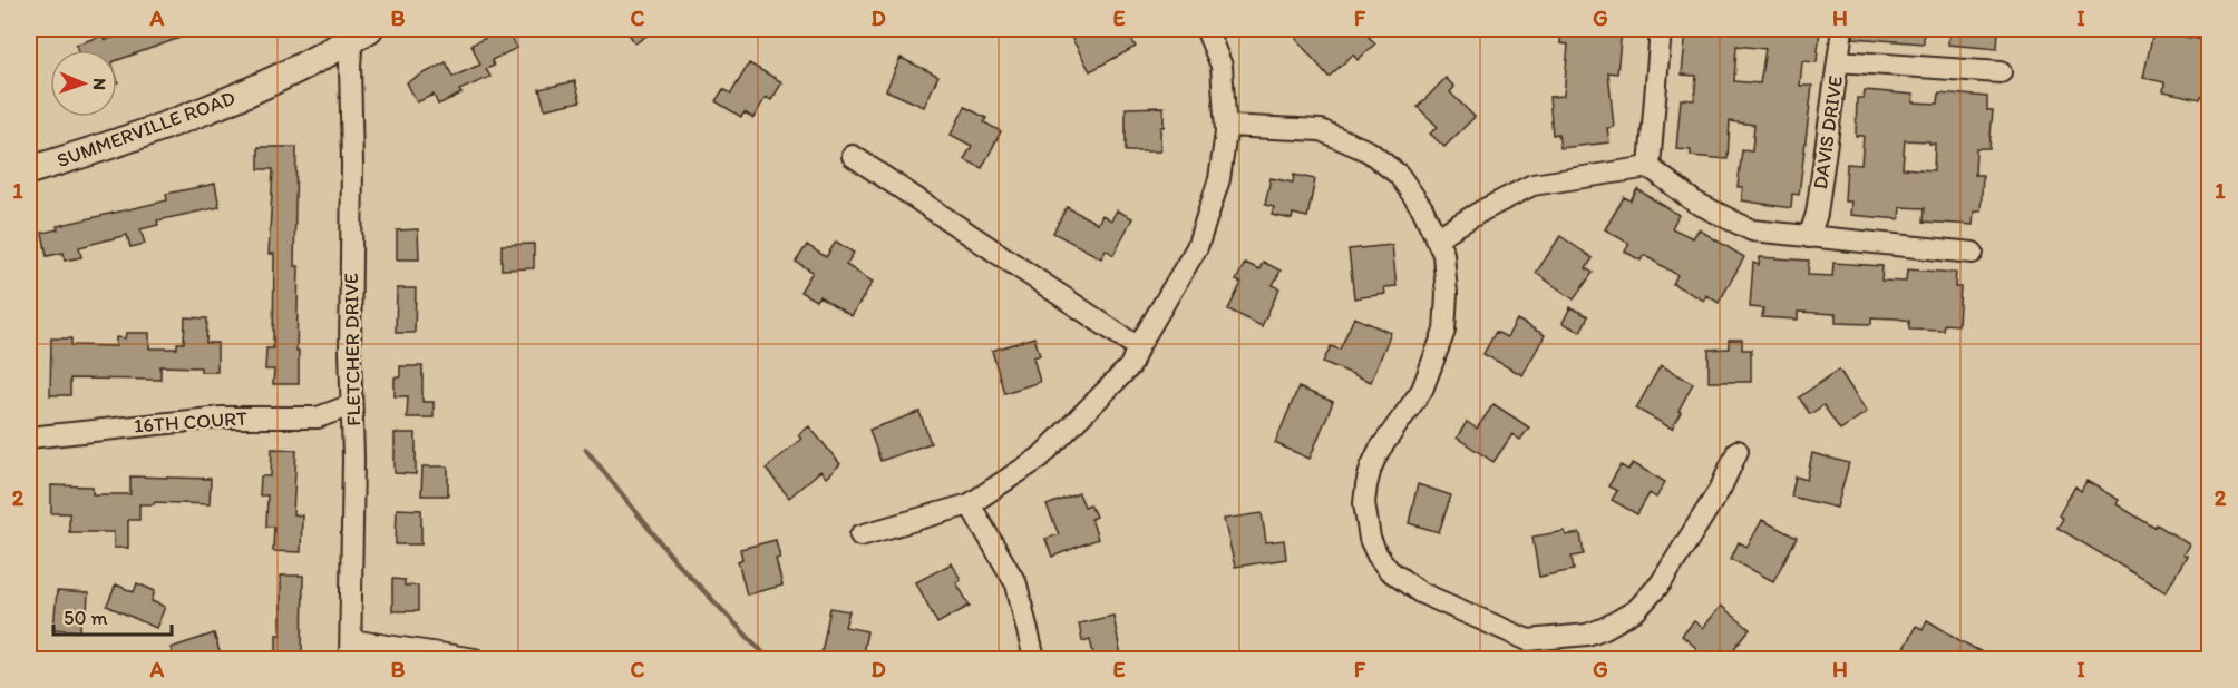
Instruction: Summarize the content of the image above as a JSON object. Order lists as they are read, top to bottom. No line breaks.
{"streets":{"main road":["SUMMERVILLE ROAD"],"street":["DAVIS DRIVE","FLETCHER DRIVE","16TH COURT"]},"crossings":[["SUMMERVILLE ROAD","FLETCHER DRIVE"],["FLETCHER DRIVE","16TH COURT"]],"scale_bar":"50 m","north":"right","grid":{"columns":["A","B","C","D","E","F","G","H","I"],"rows":["1","2"]}}
